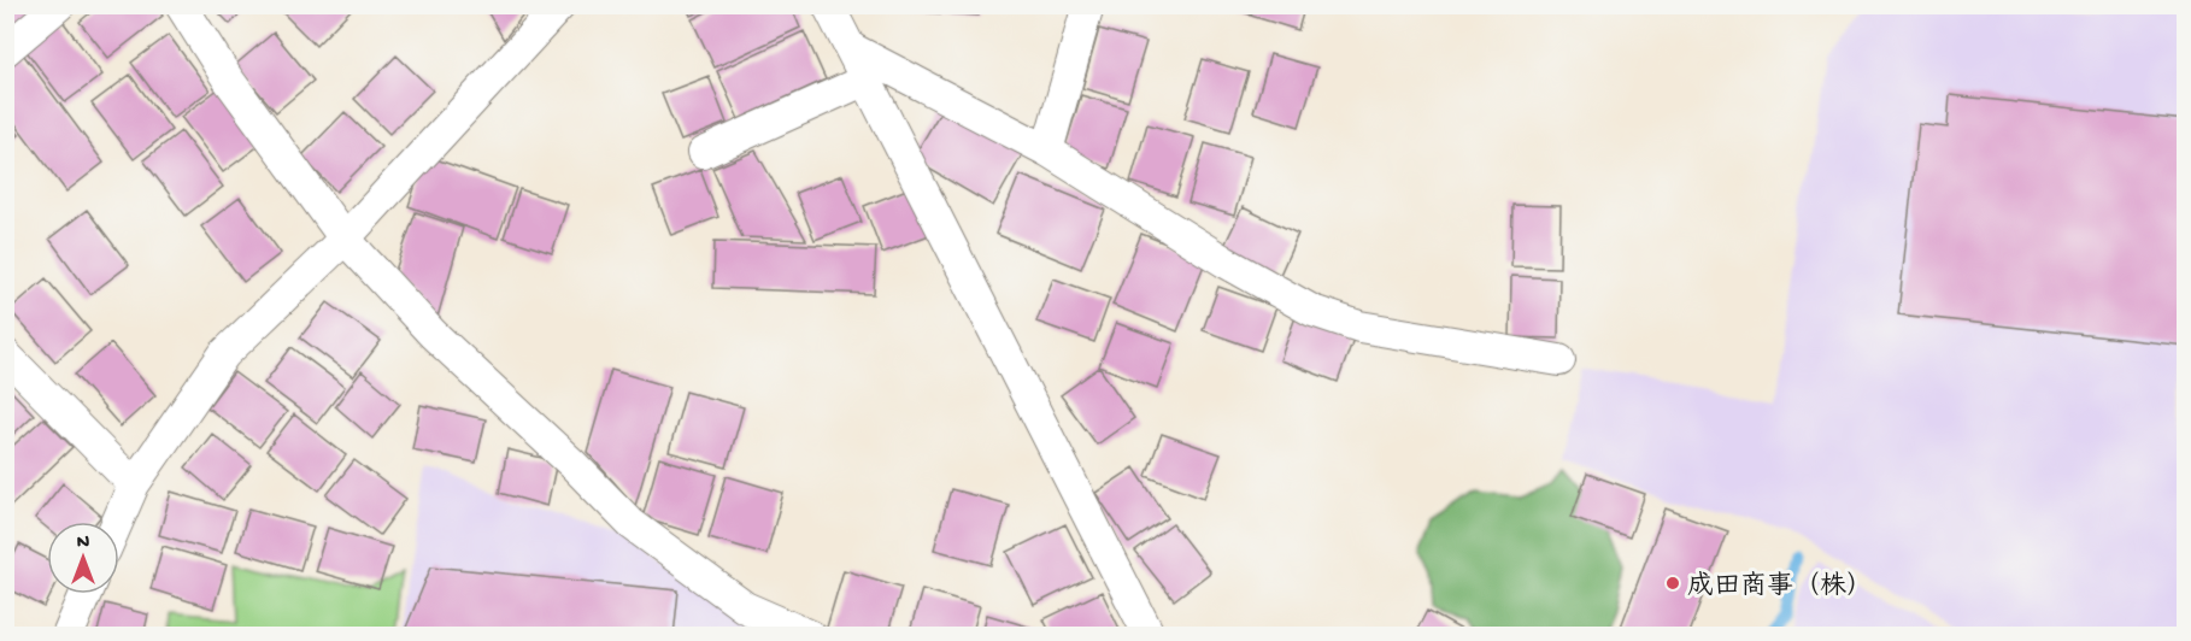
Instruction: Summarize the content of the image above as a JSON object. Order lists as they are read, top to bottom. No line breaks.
{"places":["成田商事（株）"],"north":"top"}
